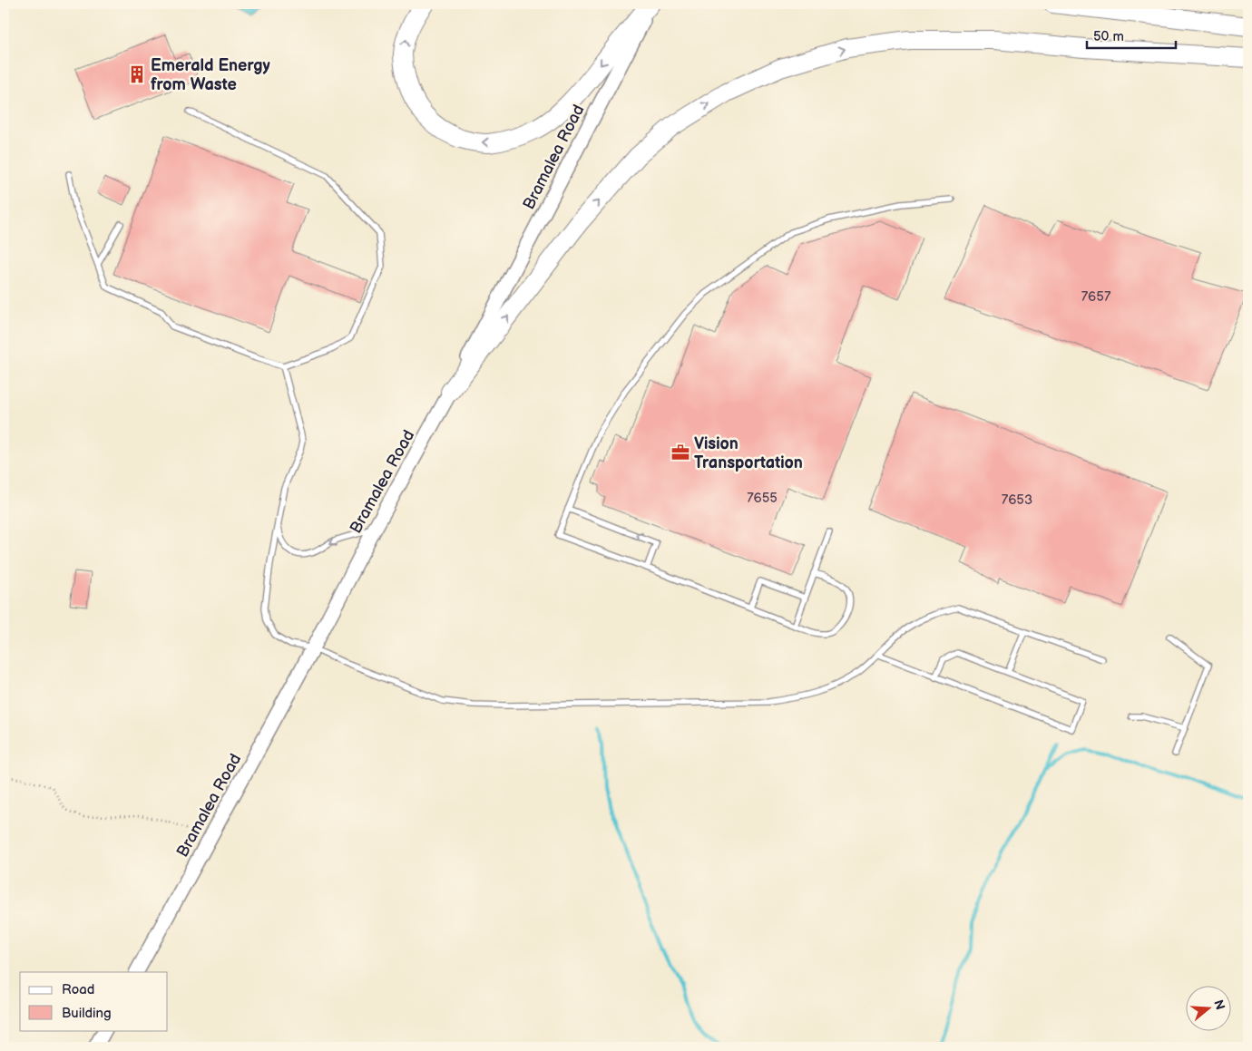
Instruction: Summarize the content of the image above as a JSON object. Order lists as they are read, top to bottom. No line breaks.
{"streets":{"main road":["Bramalea Road"]},"places":{"building":["Emerald Energy from Waste"],"office":["Vision Transportation"]},"house_numbers":["7657","7655","7653"],"legend":["Road","Building"],"scale_bar":"50 m","north":"right"}
